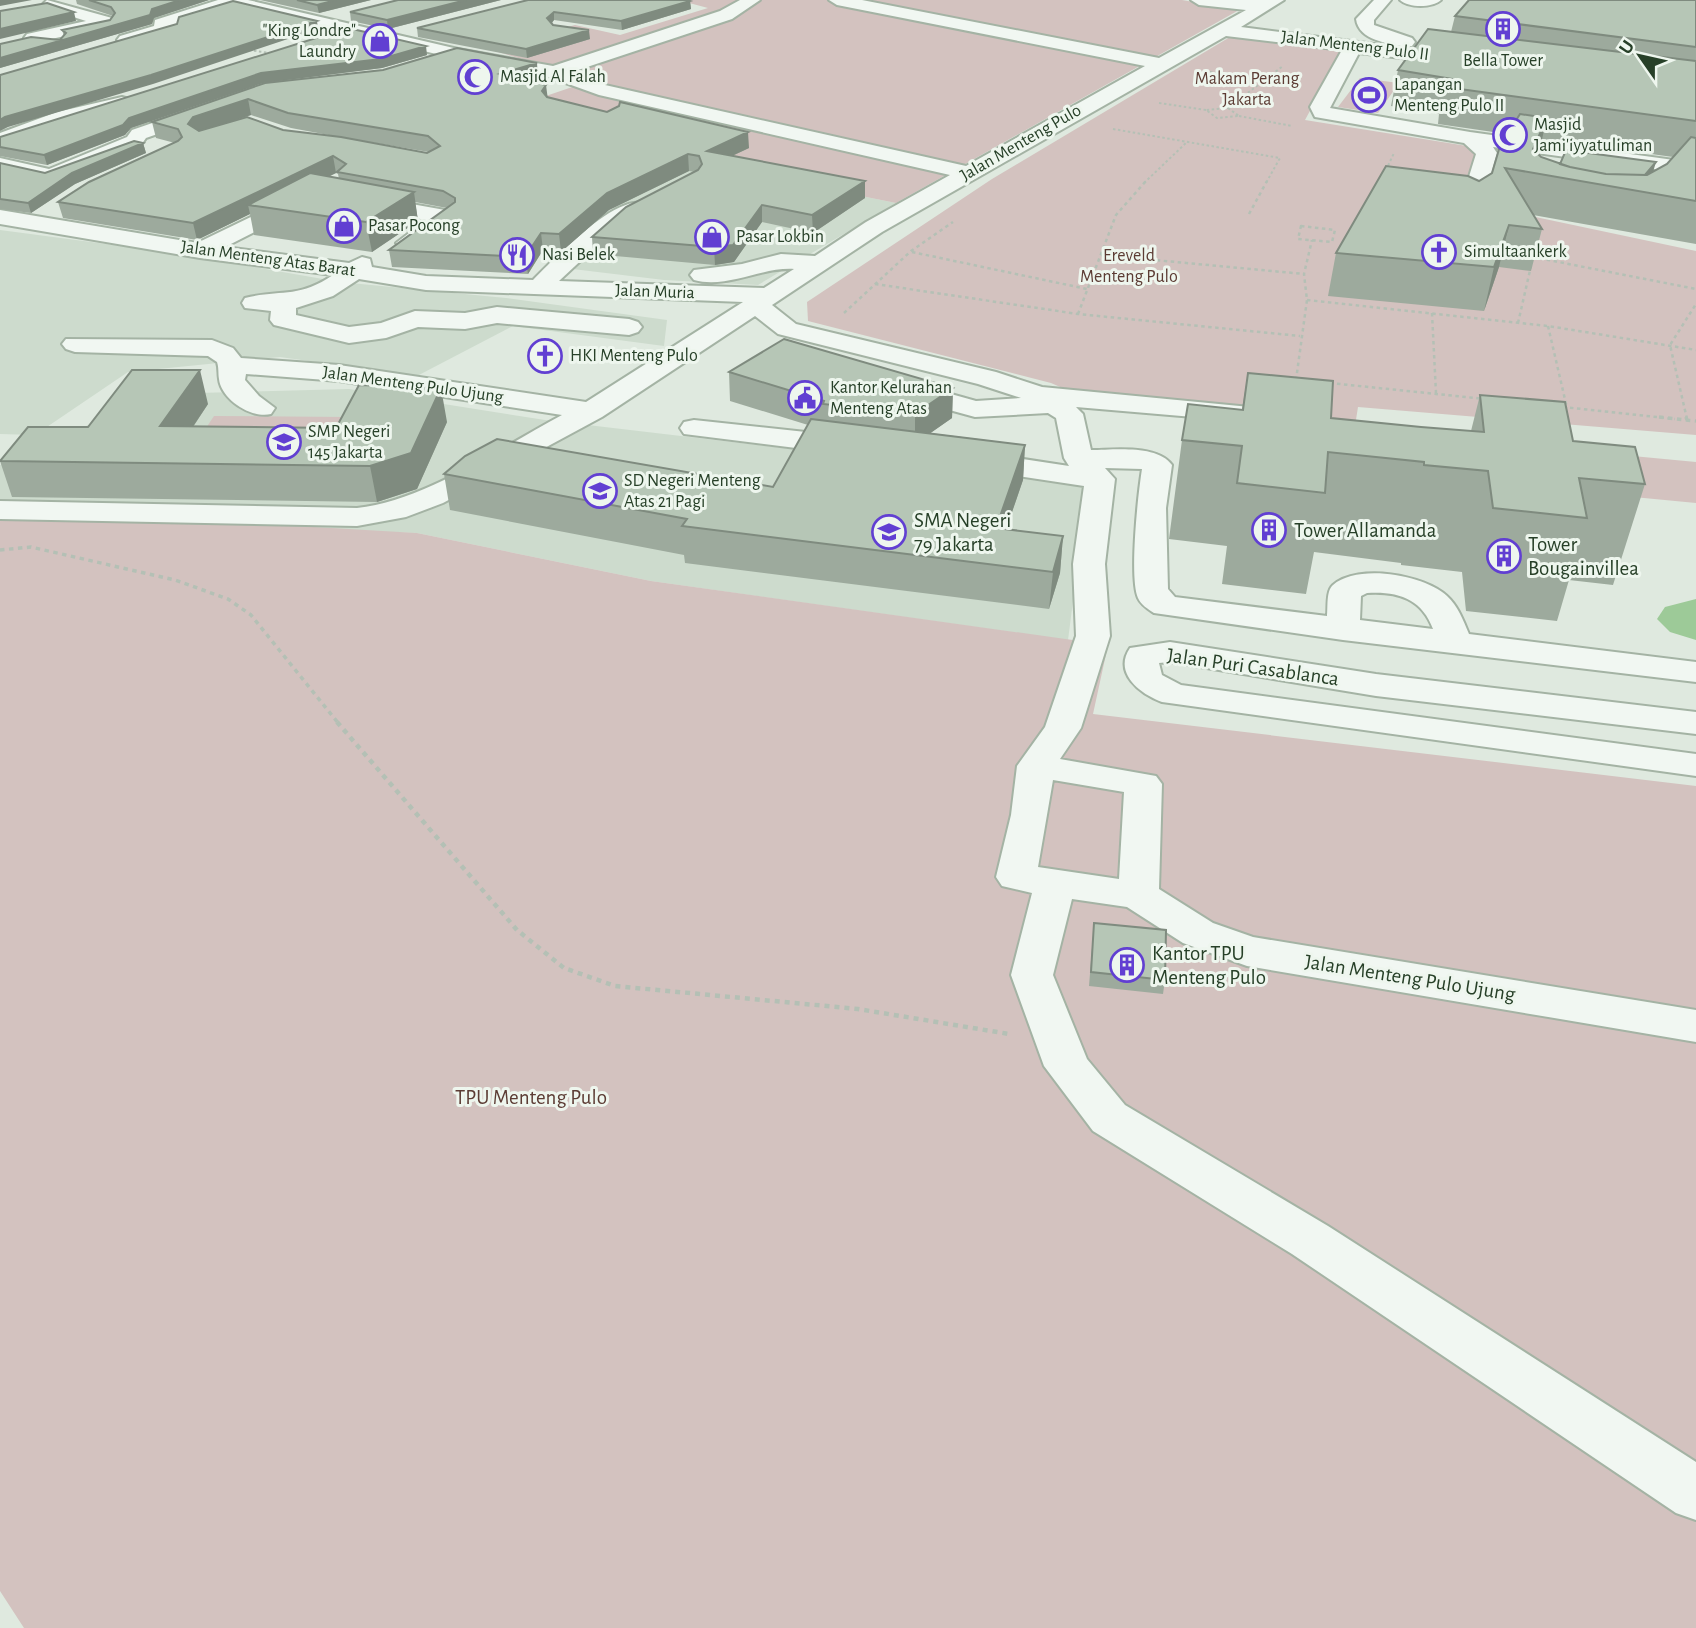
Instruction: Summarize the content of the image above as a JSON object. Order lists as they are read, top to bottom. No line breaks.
{"streets":{"street":["Jalan Menteng Pulo II","Jalan Menteng Pulo","Jalan Menteng Atas Barat","Jalan Muria","Jalan Menteng Pulo Ujung","Jalan Puri Casablanca"]},"crossings":[["Jalan Menteng Pulo II","Jalan Menteng Pulo"],["Jalan Menteng Pulo","Jalan Muria"],["Jalan Menteng Atas Barat","Jalan Muria"]],"parks":["Makam Perang Jakarta","Ereveld Menteng Pulo","TPU Menteng Pulo"],"places":{"building":["Bella Tower","Tower Allamanda","Tower Bougainvillea","Kantor TPU Menteng Pulo"],"shop":["\"King Londre\" Laundry","Pasar Pocong","Pasar Lokbin"],"mosque":["Masjid Al Falah","Masjid Jami'iyyatuliman"],"sports":["Lapangan Menteng Pulo II"],"church":["Simultaankerk","HKI Menteng Pulo"],"restaurant":["Nasi Belek"],"public building":["Kantor Kelurahan Menteng Atas"],"school or university":["SMP Negeri 145 Jakarta","SD Negeri Menteng Atas 21 Pagi","SMA Negeri 79 Jakarta"]},"north":"top left"}
